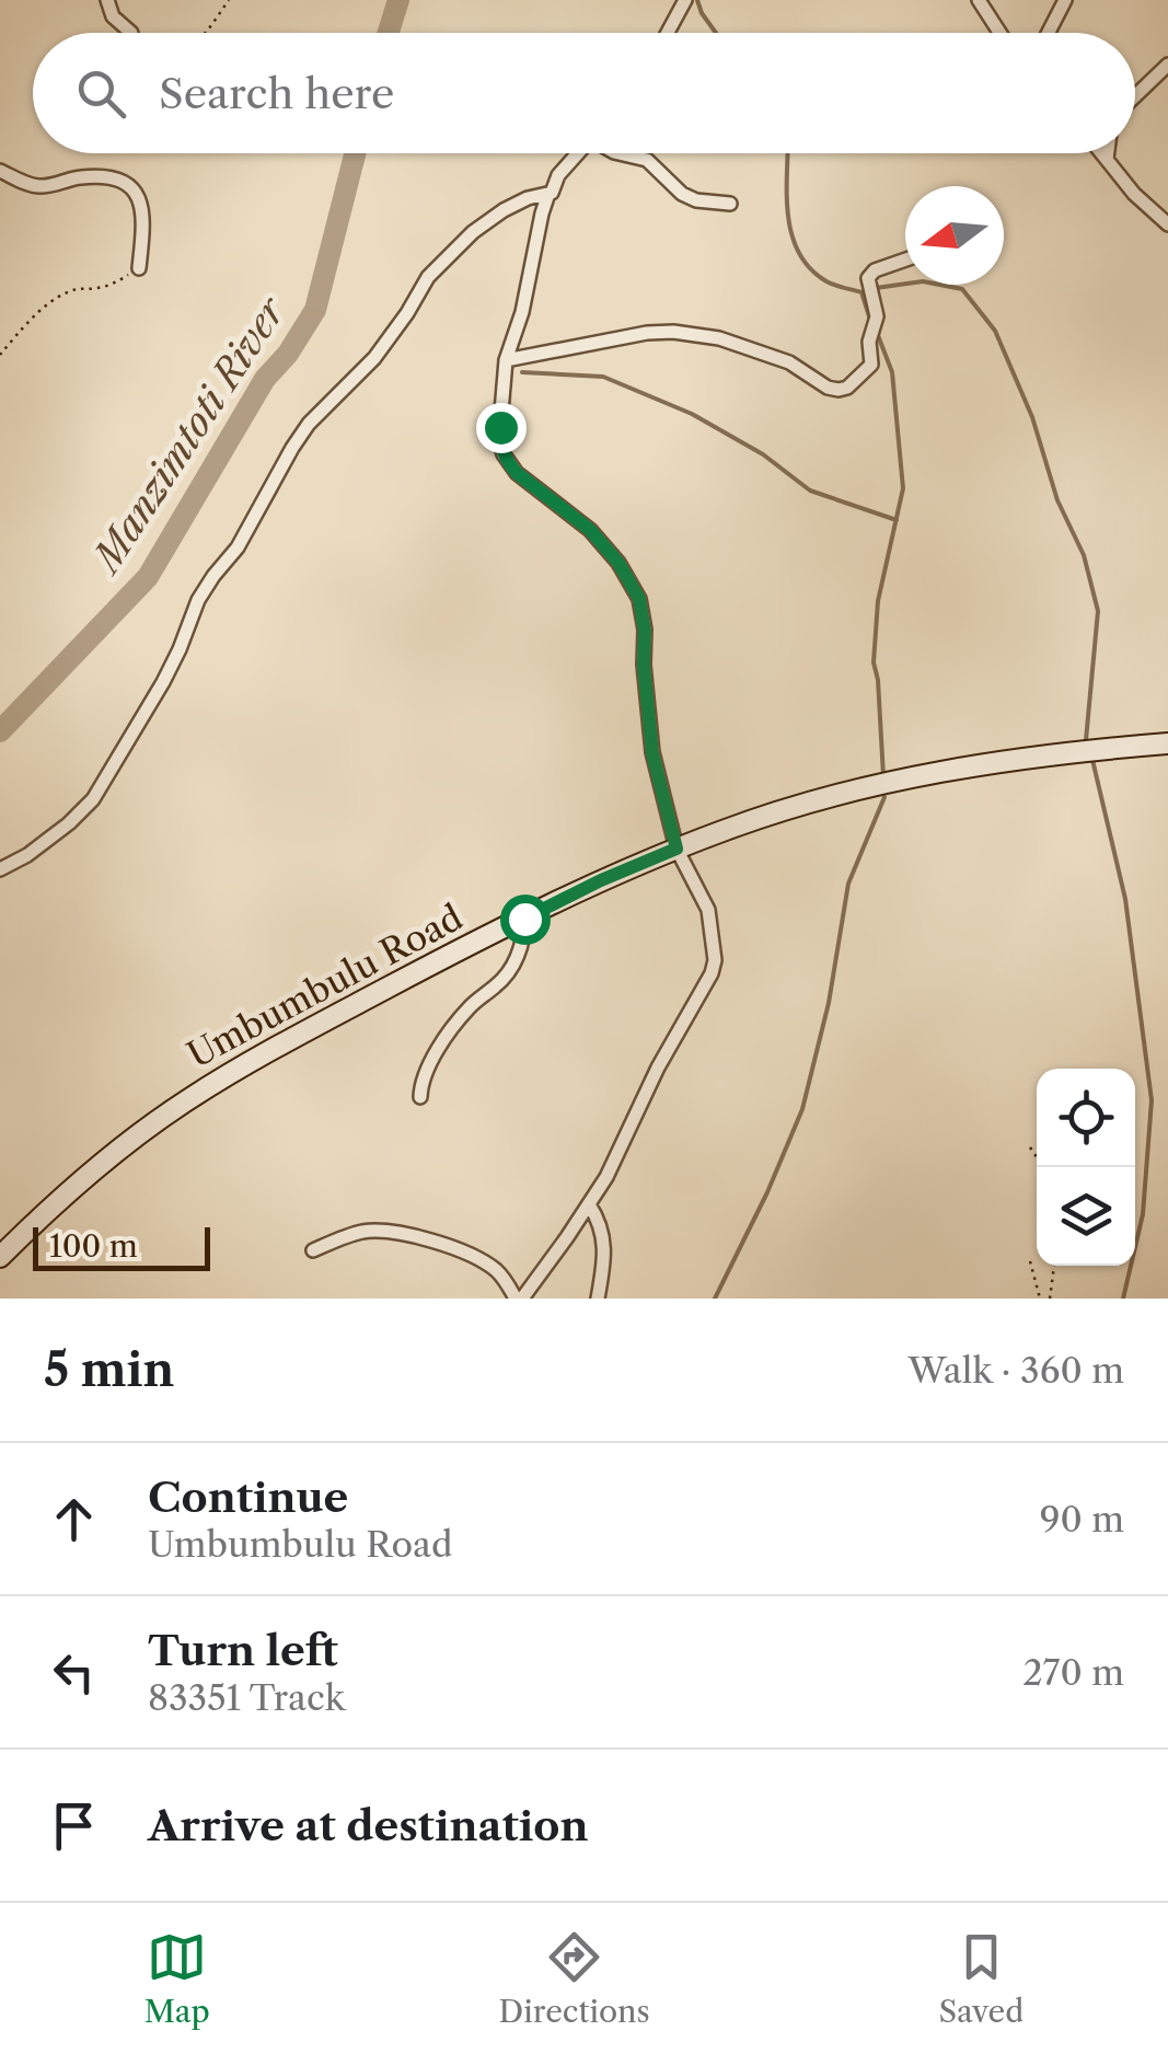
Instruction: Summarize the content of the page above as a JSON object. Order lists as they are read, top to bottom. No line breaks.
{"streets":{"main road":["Umbumbulu Road"]},"water":["Manzimtoti River"],"scale_bar":"100 m","north":"left","page":{"search":"Search here","scale":"100 m","heading":["5 min","Walk · 360 m"],"list":[["Continue","Umbumbulu Road","90 m"],["Turn left","83351 Track","270 m"],"Arrive at destination"],"nav":["Map","Directions","Saved"]}}
